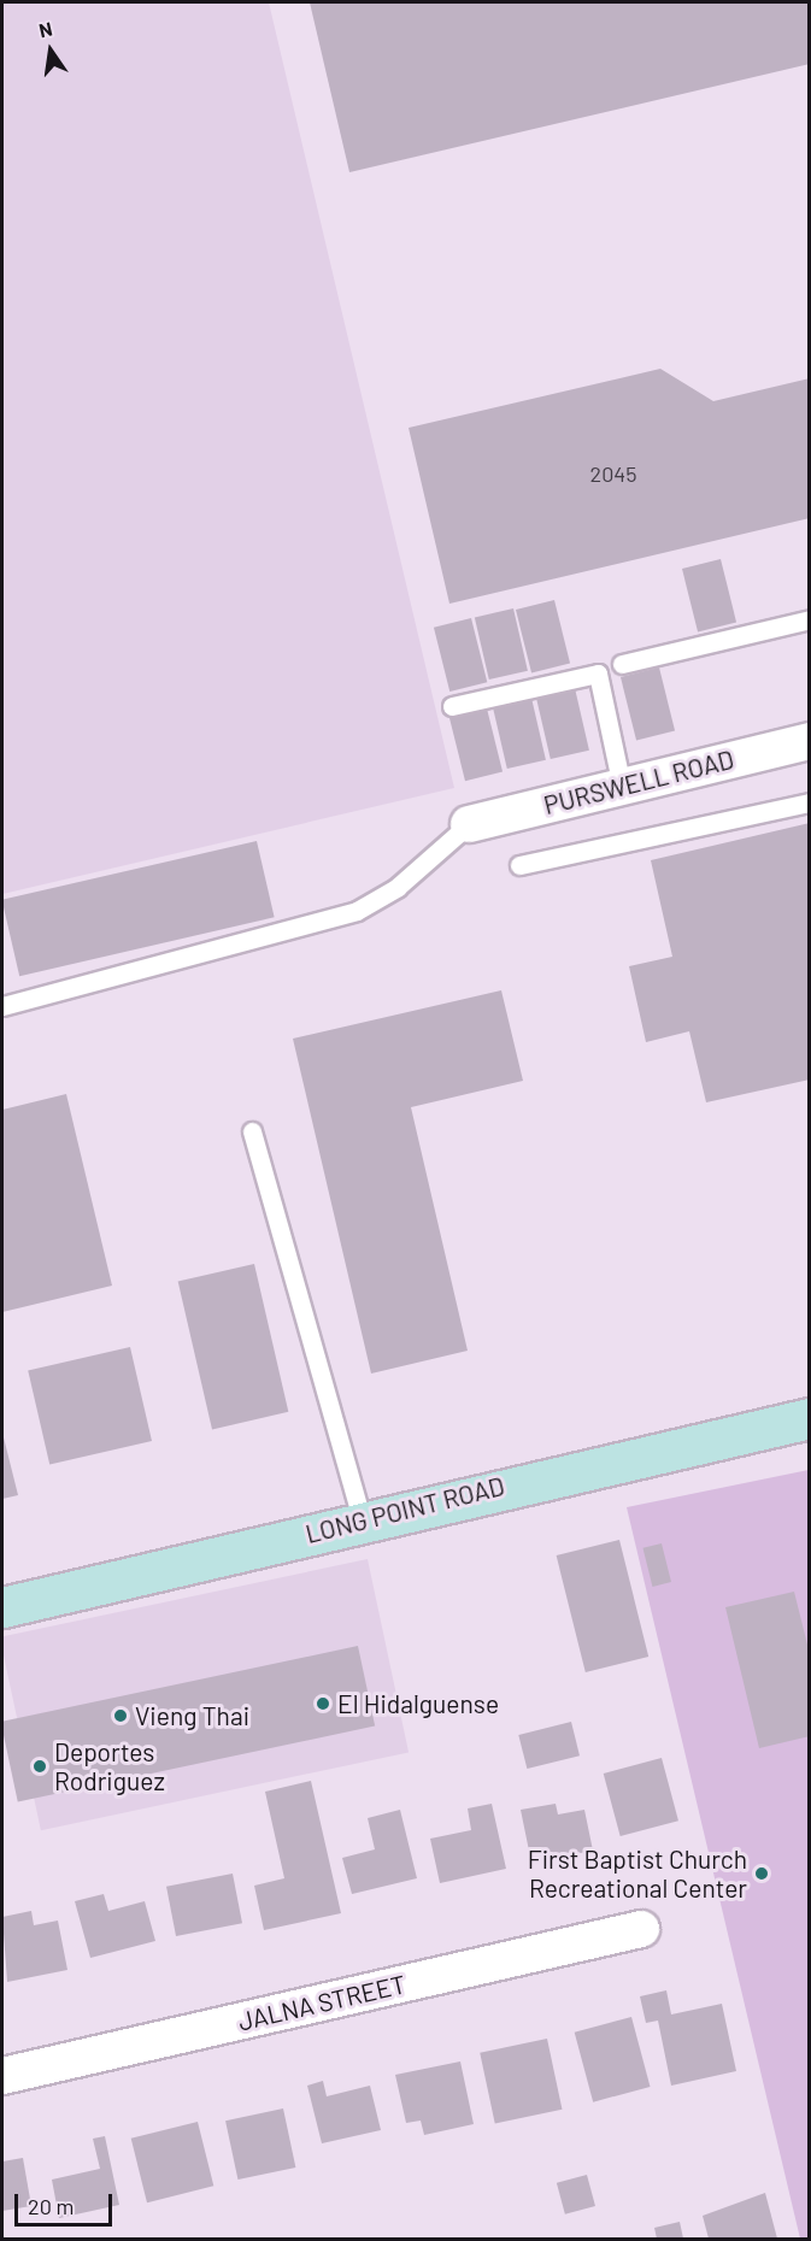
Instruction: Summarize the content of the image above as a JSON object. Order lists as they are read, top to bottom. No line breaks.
{"streets":{"main road":["LONG POINT ROAD"],"street":["PURSWELL ROAD","JALNA STREET"]},"places":["El Hidalguense","Vieng Thai","Deportes Rodriguez","First Baptist Church Recreational Center"],"house_numbers":["2045"],"scale_bar":"20 m","north":"top"}
